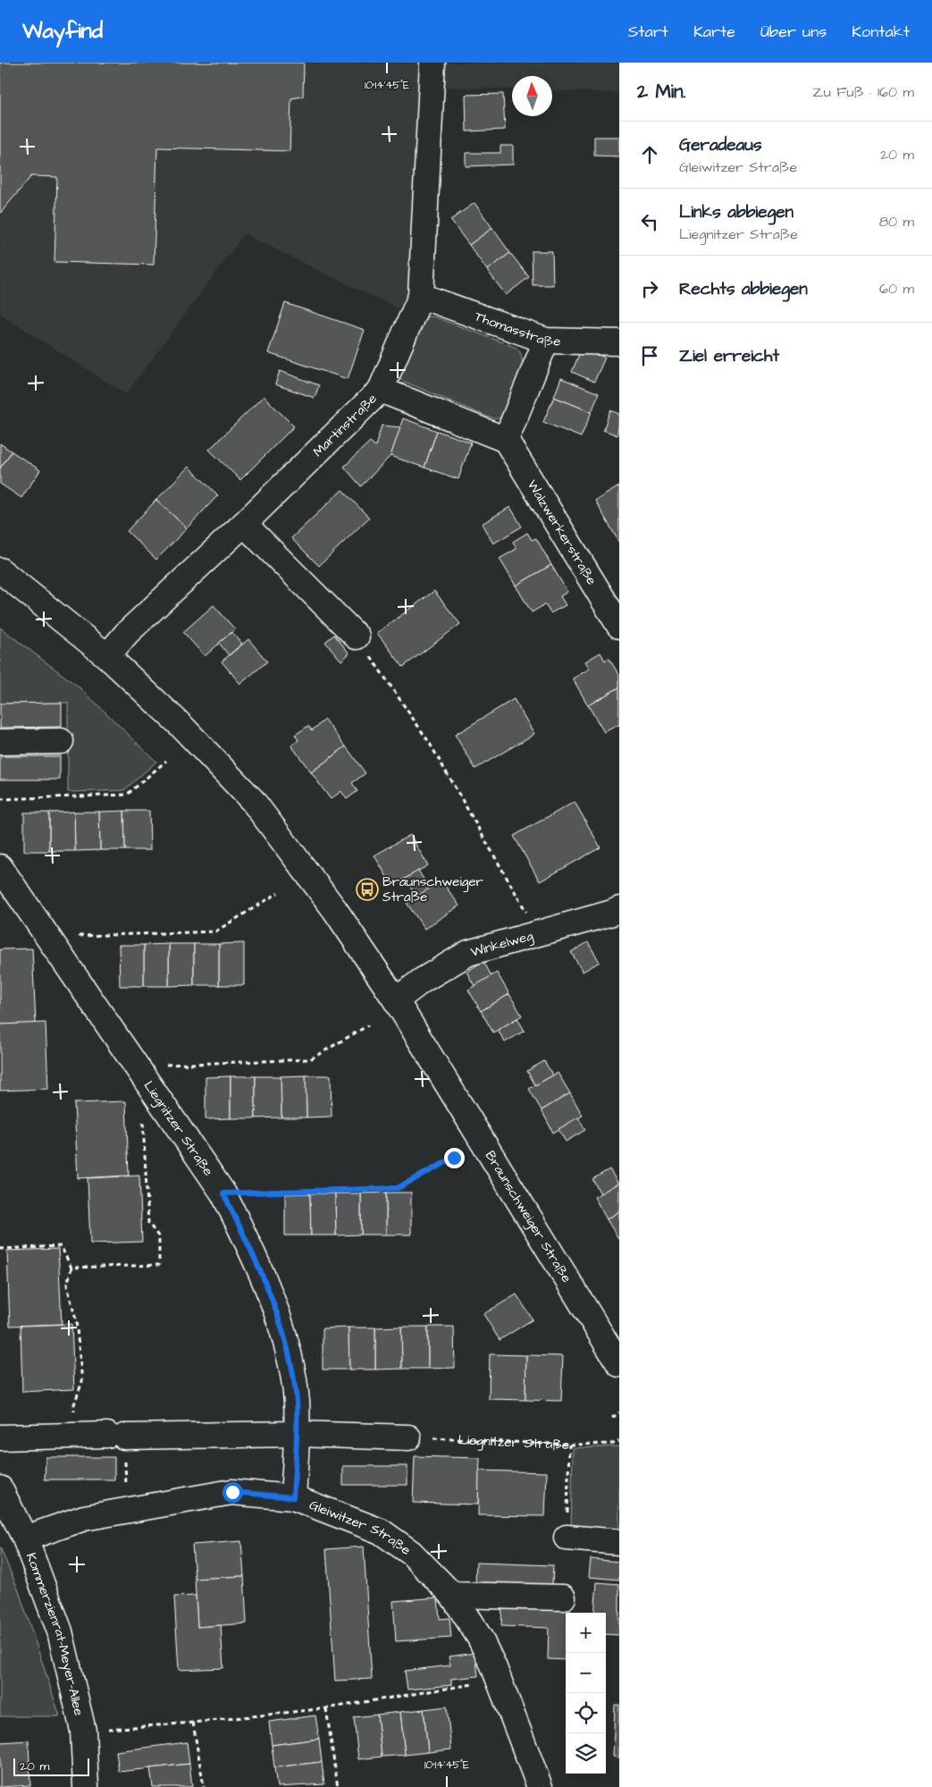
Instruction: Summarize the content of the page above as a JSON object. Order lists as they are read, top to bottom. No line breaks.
{"streets":{"street":["Thomasstraße","Martinstraße","Walzwerkerstraße","Winkelweg","Liegnitzer Straße","Braunschweiger Straße","Gleiwitzer Straße","Kommerzienrat-Meyer-Allee"]},"crossings":[["Thomasstraße","Martinstraße"],["Martinstraße","Braunschweiger Straße"],["Winkelweg","Braunschweiger Straße"],["Liegnitzer Straße","Gleiwitzer Straße"],["Gleiwitzer Straße","Kommerzienrat-Meyer-Allee"]],"places":{"bus stop":["Braunschweiger Straße"]},"scale_bar":"20 m","north":"top","page":{"header":"Wayfind","nav":["Start","Karte","Über uns","Kontakt"],"heading":["2 Min.","Zu Fuß · 160 m"],"list":[["Geradeaus","Gleiwitzer Straße","20 m"],["Links abbiegen","Liegnitzer Straße","80 m"],["Rechts abbiegen","60 m"],"Ziel erreicht"],"map_buttons":["+","−"],"scale":"20 m"},"coordinates":["10°14'45\"E"]}
